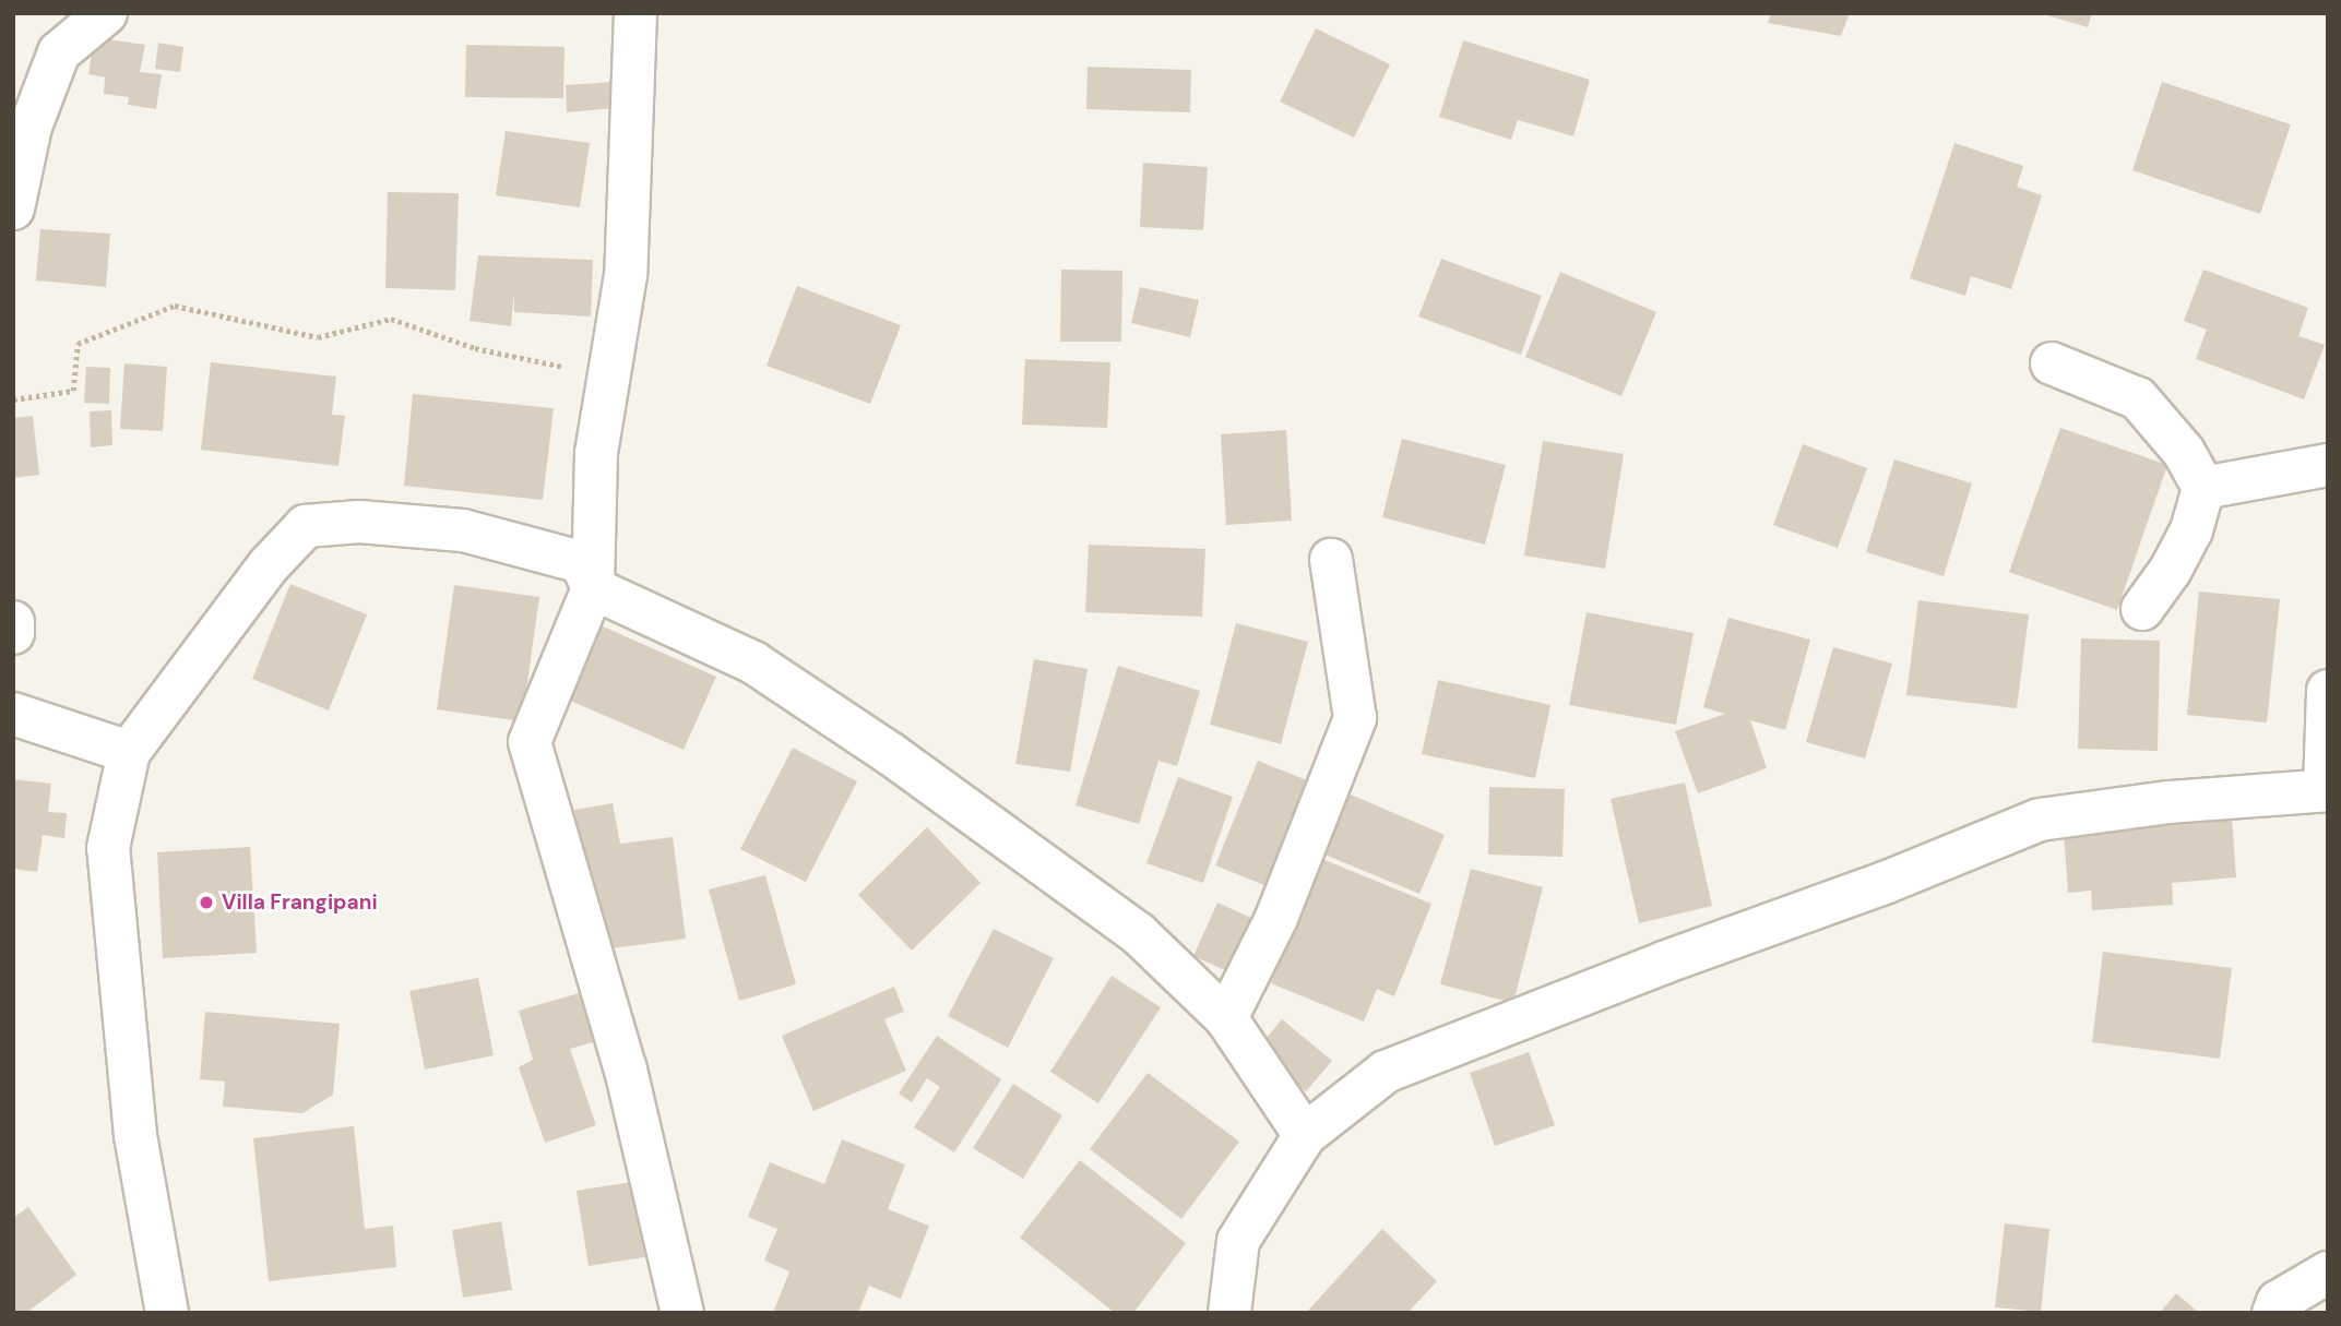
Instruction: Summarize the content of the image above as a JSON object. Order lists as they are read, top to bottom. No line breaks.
{"places":["Villa Frangipani"]}
